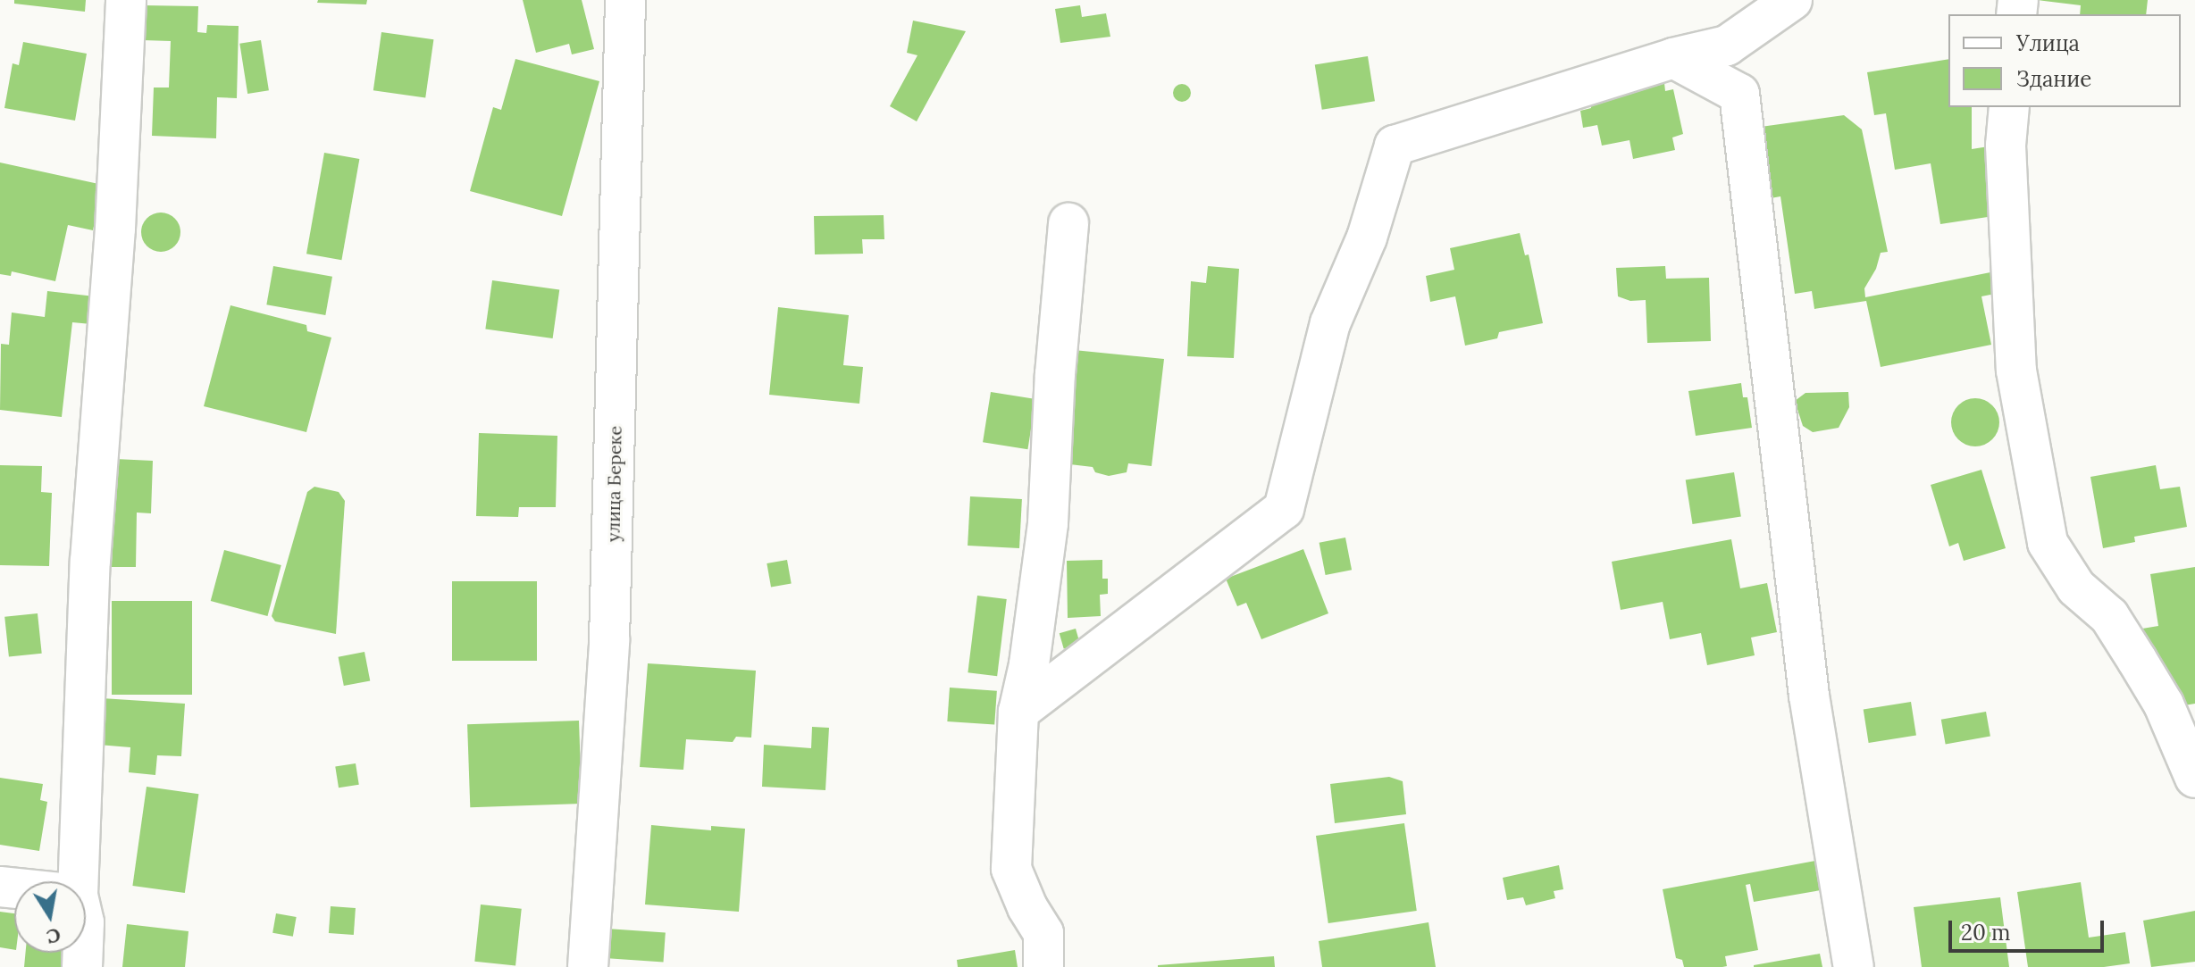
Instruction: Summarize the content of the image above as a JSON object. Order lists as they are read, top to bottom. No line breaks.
{"streets":{"street":["улица Береке"]},"legend":["Улица","Здание"],"scale_bar":"20 m","north":"bottom"}
